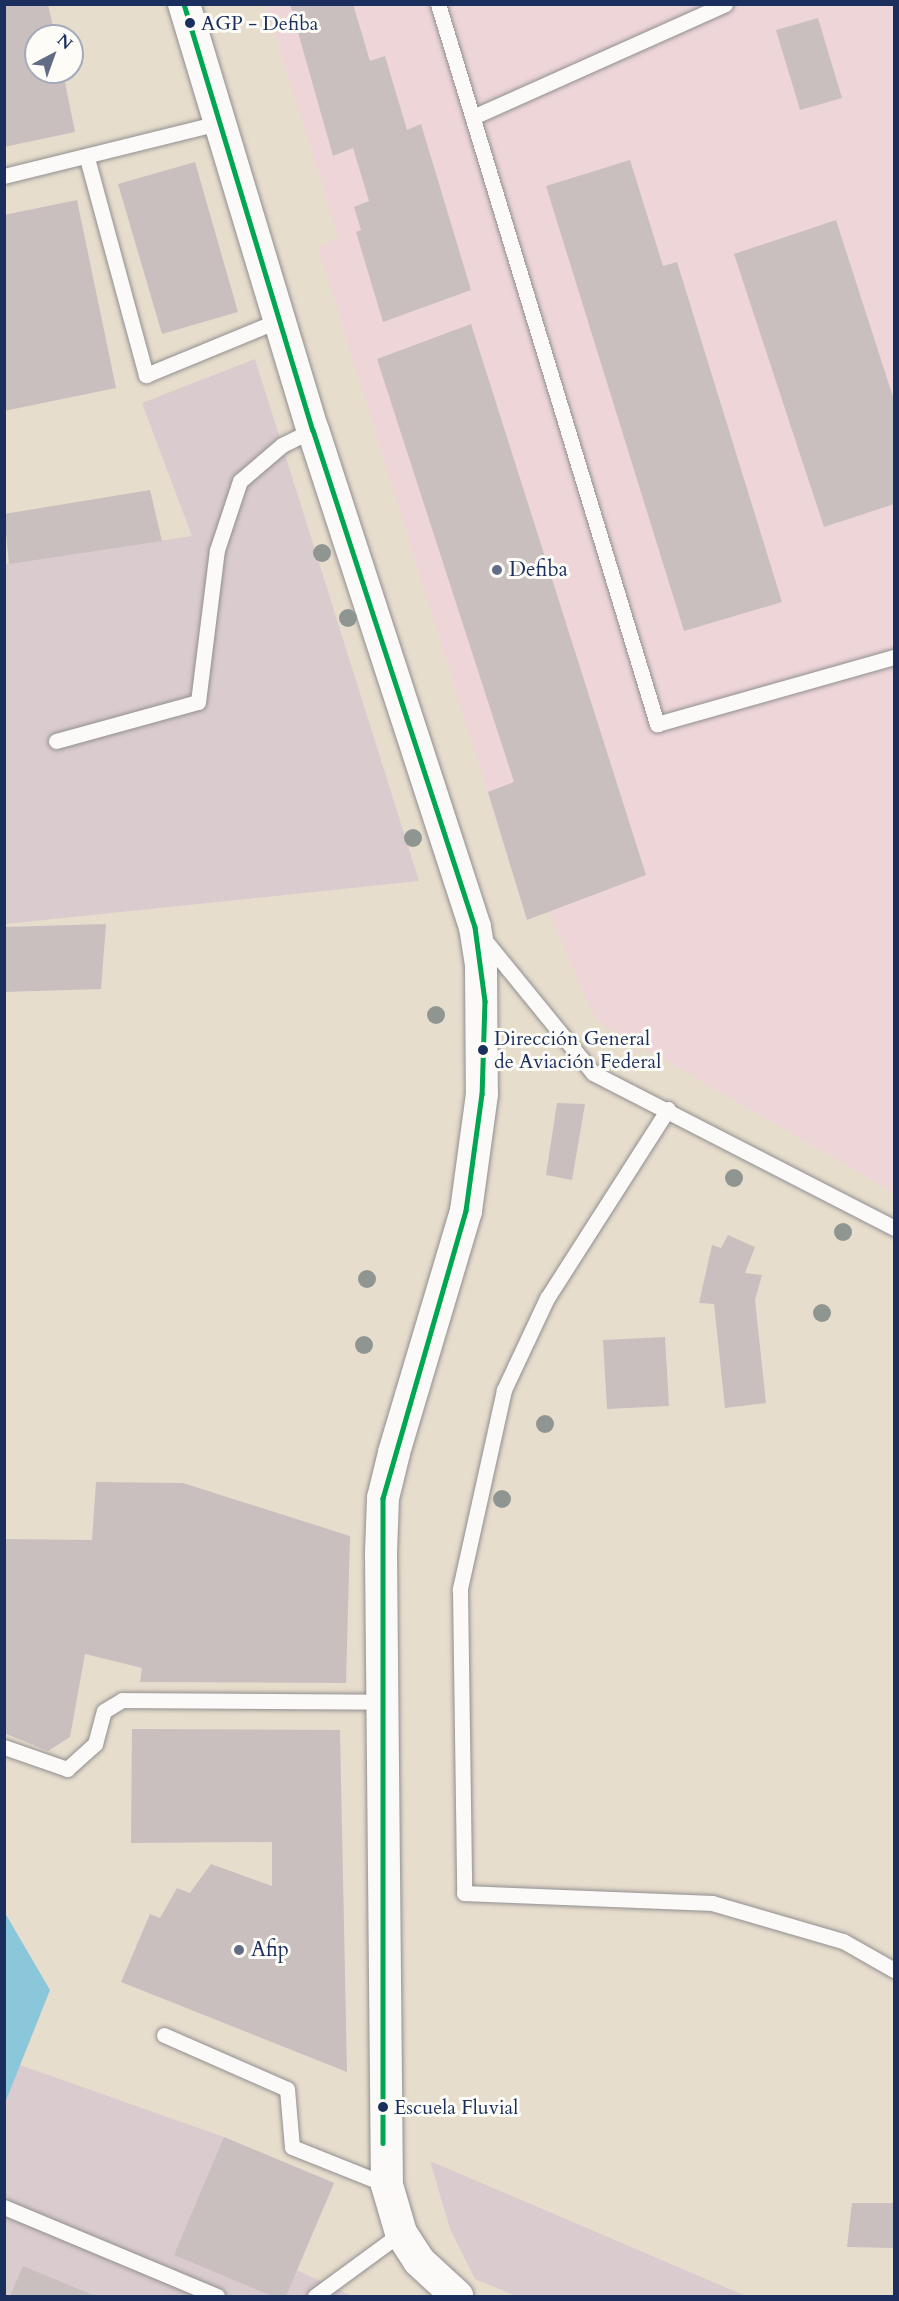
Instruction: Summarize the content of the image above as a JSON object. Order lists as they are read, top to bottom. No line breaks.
{"places":["AGP - Defiba","Defiba","Dirección General de Aviación Federal","Afip","Escuela Fluvial"],"north":"top right"}
